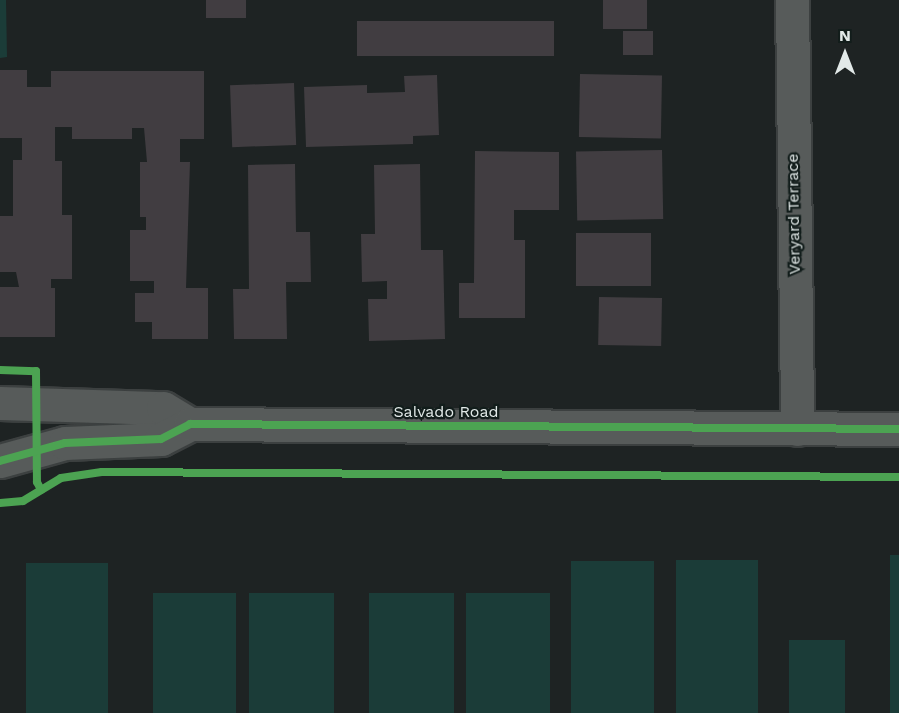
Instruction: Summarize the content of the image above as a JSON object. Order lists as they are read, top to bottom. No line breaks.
{"streets":{"street":["Veryard Terrace","Salvado Road"]},"crossings":[["Veryard Terrace","Salvado Road"]],"north":"top"}
